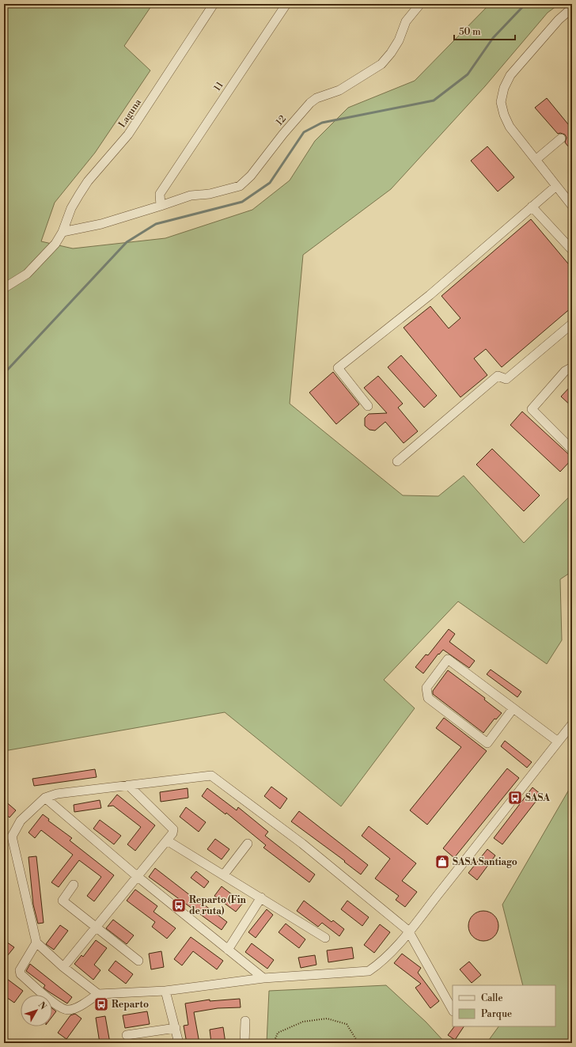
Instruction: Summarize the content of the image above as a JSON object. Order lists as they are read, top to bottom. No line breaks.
{"streets":{"street":["11","Laguna","12"]},"crossings":[["11","12"],["Laguna","12"]],"places":{"bus stop":["SASA","Reparto (Fin de ruta)","Reparto"],"shop":["SASA Santiago"]},"legend":["Calle","Parque"],"scale_bar":"50 m","north":"top right"}
